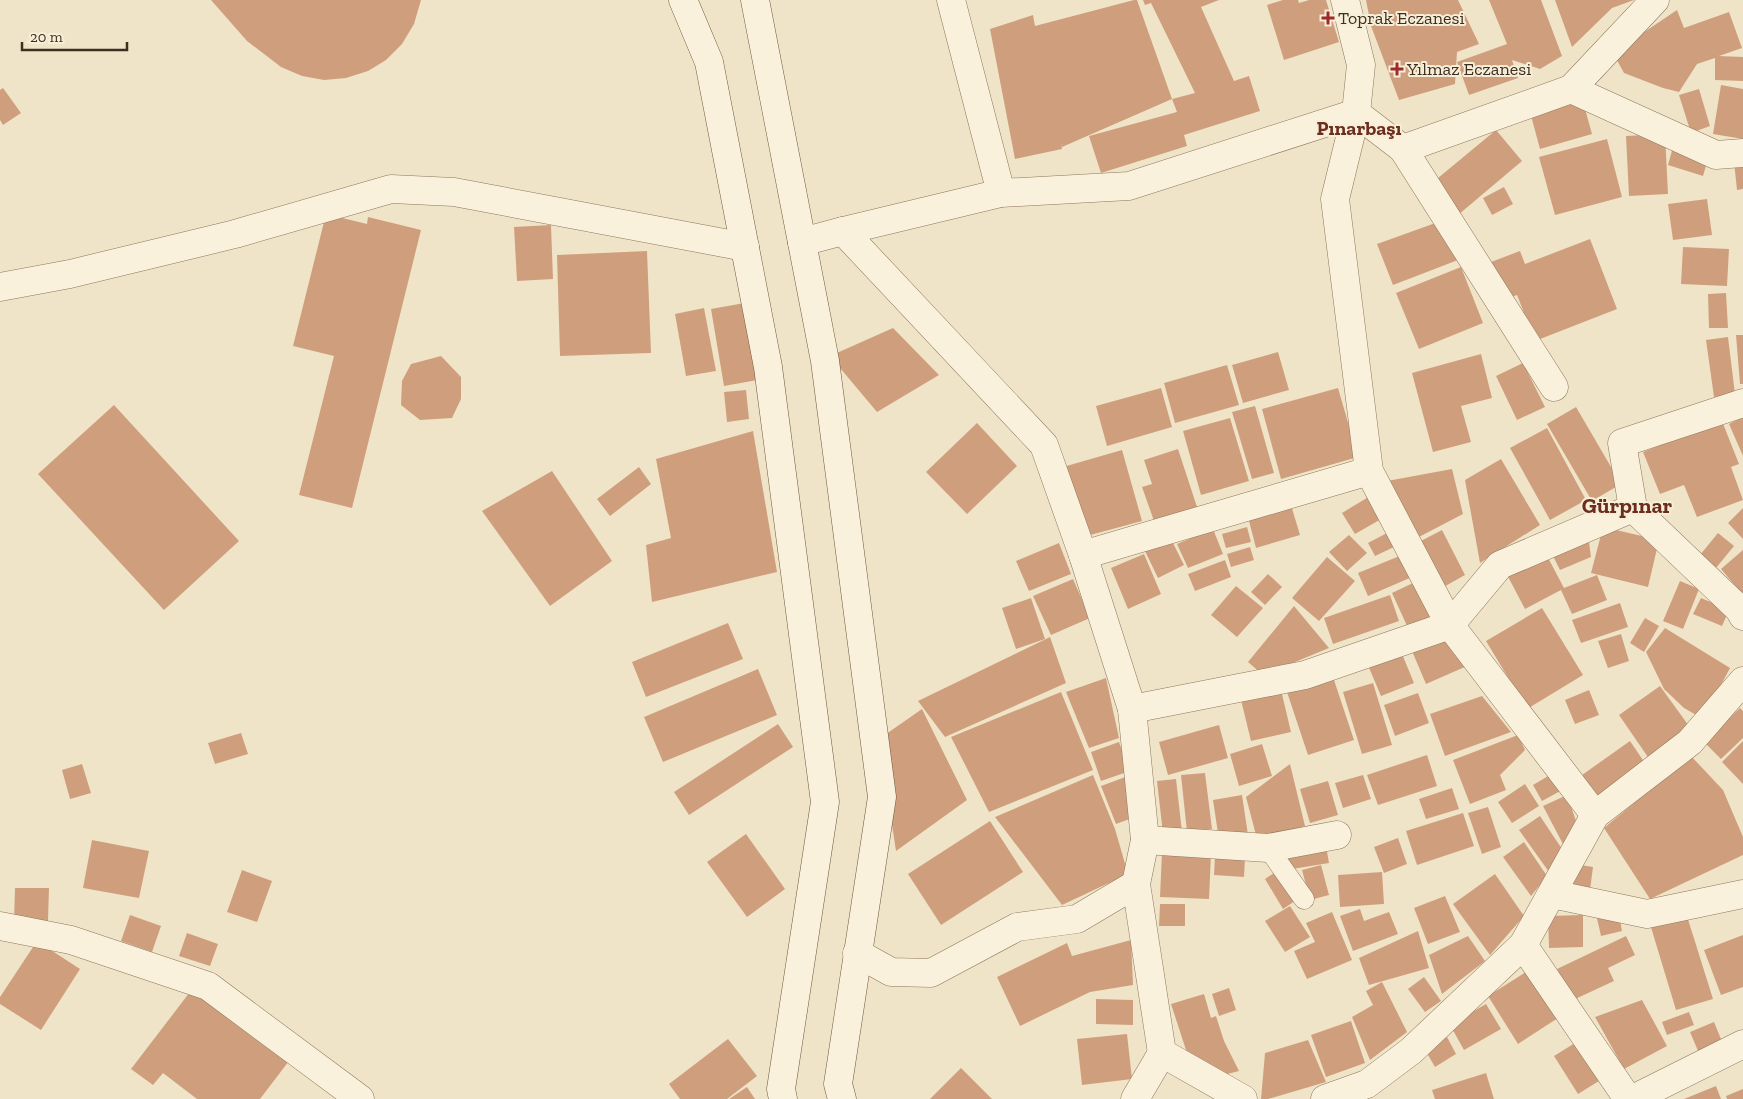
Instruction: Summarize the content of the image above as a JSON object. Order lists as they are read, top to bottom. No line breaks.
{"districts":["Pınarbaşı","Gürpınar"],"places":{"health":["Toprak Eczanesi","Yılmaz Eczanesi"]},"scale_bar":"20 m"}
